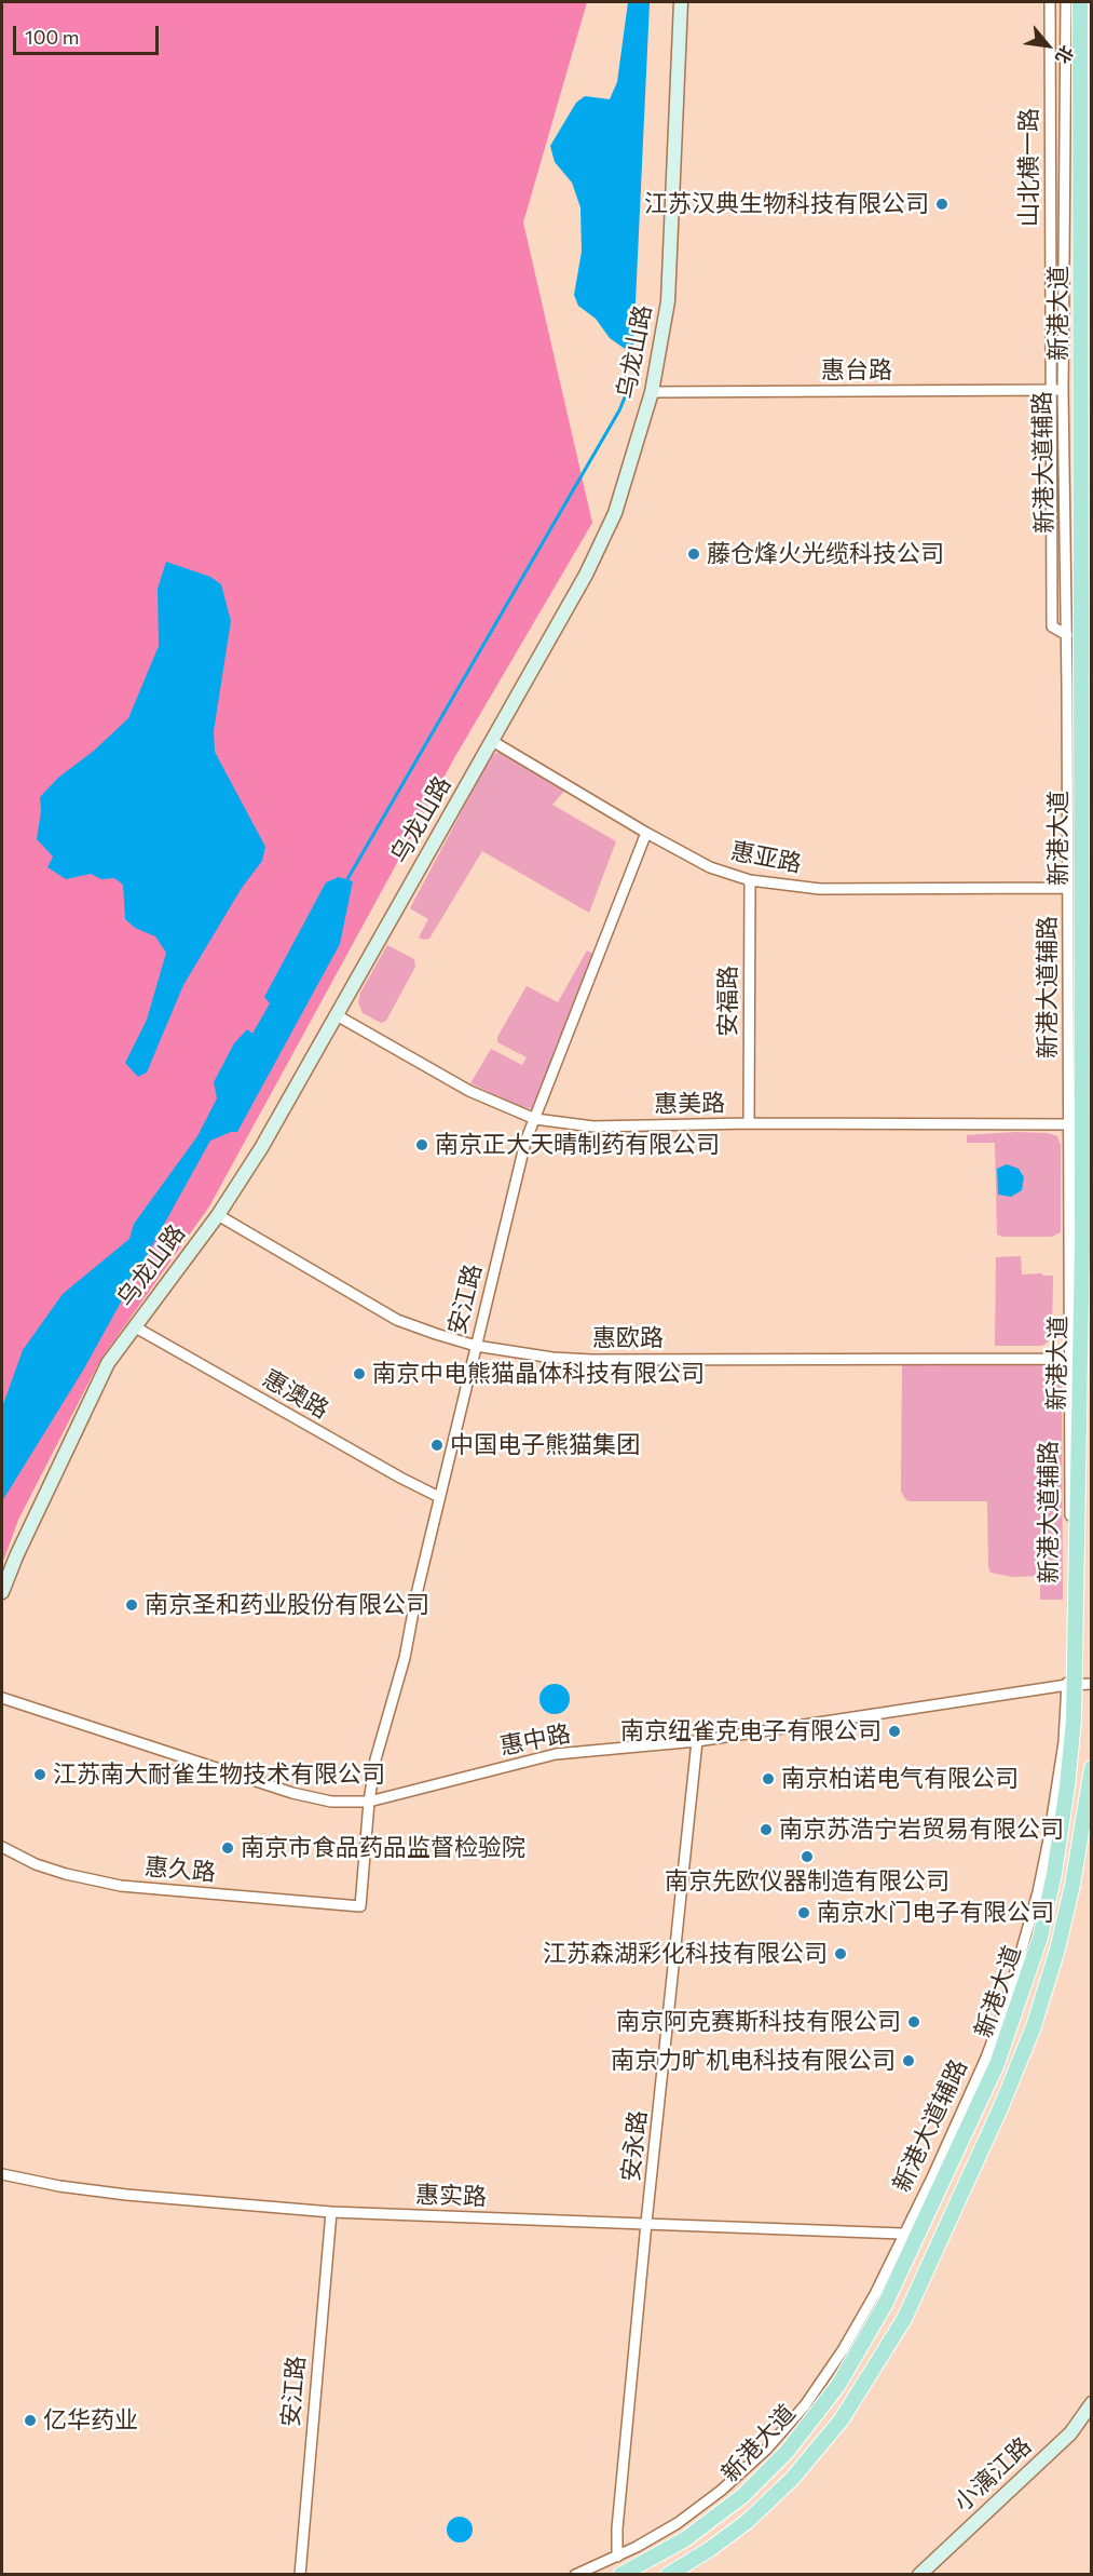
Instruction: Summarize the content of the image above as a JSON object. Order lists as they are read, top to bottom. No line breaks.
{"streets":{"main road":["新港大道"],"street":["山北横一路","乌龙山路","惠台路","新港大道辅路","惠亚路","安福路","惠美路","安江路","惠欧路","惠澳路","惠中路","惠久路","安永路","惠实路","小漓江路"]},"crossings":[["山北横一路","惠台路"],["山北横一路","新港大道辅路"],["新港大道","新港大道辅路"],["新港大道","惠中路"],["乌龙山路","惠台路"],["乌龙山路","惠亚路"],["乌龙山路","惠美路"],["乌龙山路","惠欧路"],["乌龙山路","惠澳路"],["惠台路","新港大道辅路"],["新港大道辅路","惠亚路"],["新港大道辅路","惠美路"],["新港大道辅路","惠欧路"],["新港大道辅路","惠中路"],["新港大道辅路","安永路"],["新港大道辅路","惠实路"],["惠亚路","安福路"],["惠亚路","安江路"],["安福路","惠美路"],["惠美路","安江路"],["安江路","惠欧路"],["安江路","惠澳路"],["安江路","惠中路"],["安江路","惠久路"],["安江路","惠实路"],["惠中路","安永路"],["安永路","惠实路"]],"places":["江苏汉典生物科技有限公司","藤仓烽火光缆科技公司","南京正大天晴制药有限公司","南京中电熊猫晶体科技有限公司","中国电子熊猫集团","南京圣和药业股份有限公司","南京纽雀克电子有限公司","江苏南大耐雀生物技术有限公司","南京柏诺电气有限公司","南京苏浩宁岩贸易有限公司","南京市食品药品监督检验院","南京先欧仪器制造有限公司","南京水门电子有限公司","江苏森湖彩化科技有限公司","南京阿克赛斯科技有限公司","南京力旷机电科技有限公司","亿华药业"],"scale_bar":"100 m","north":"bottom right"}
